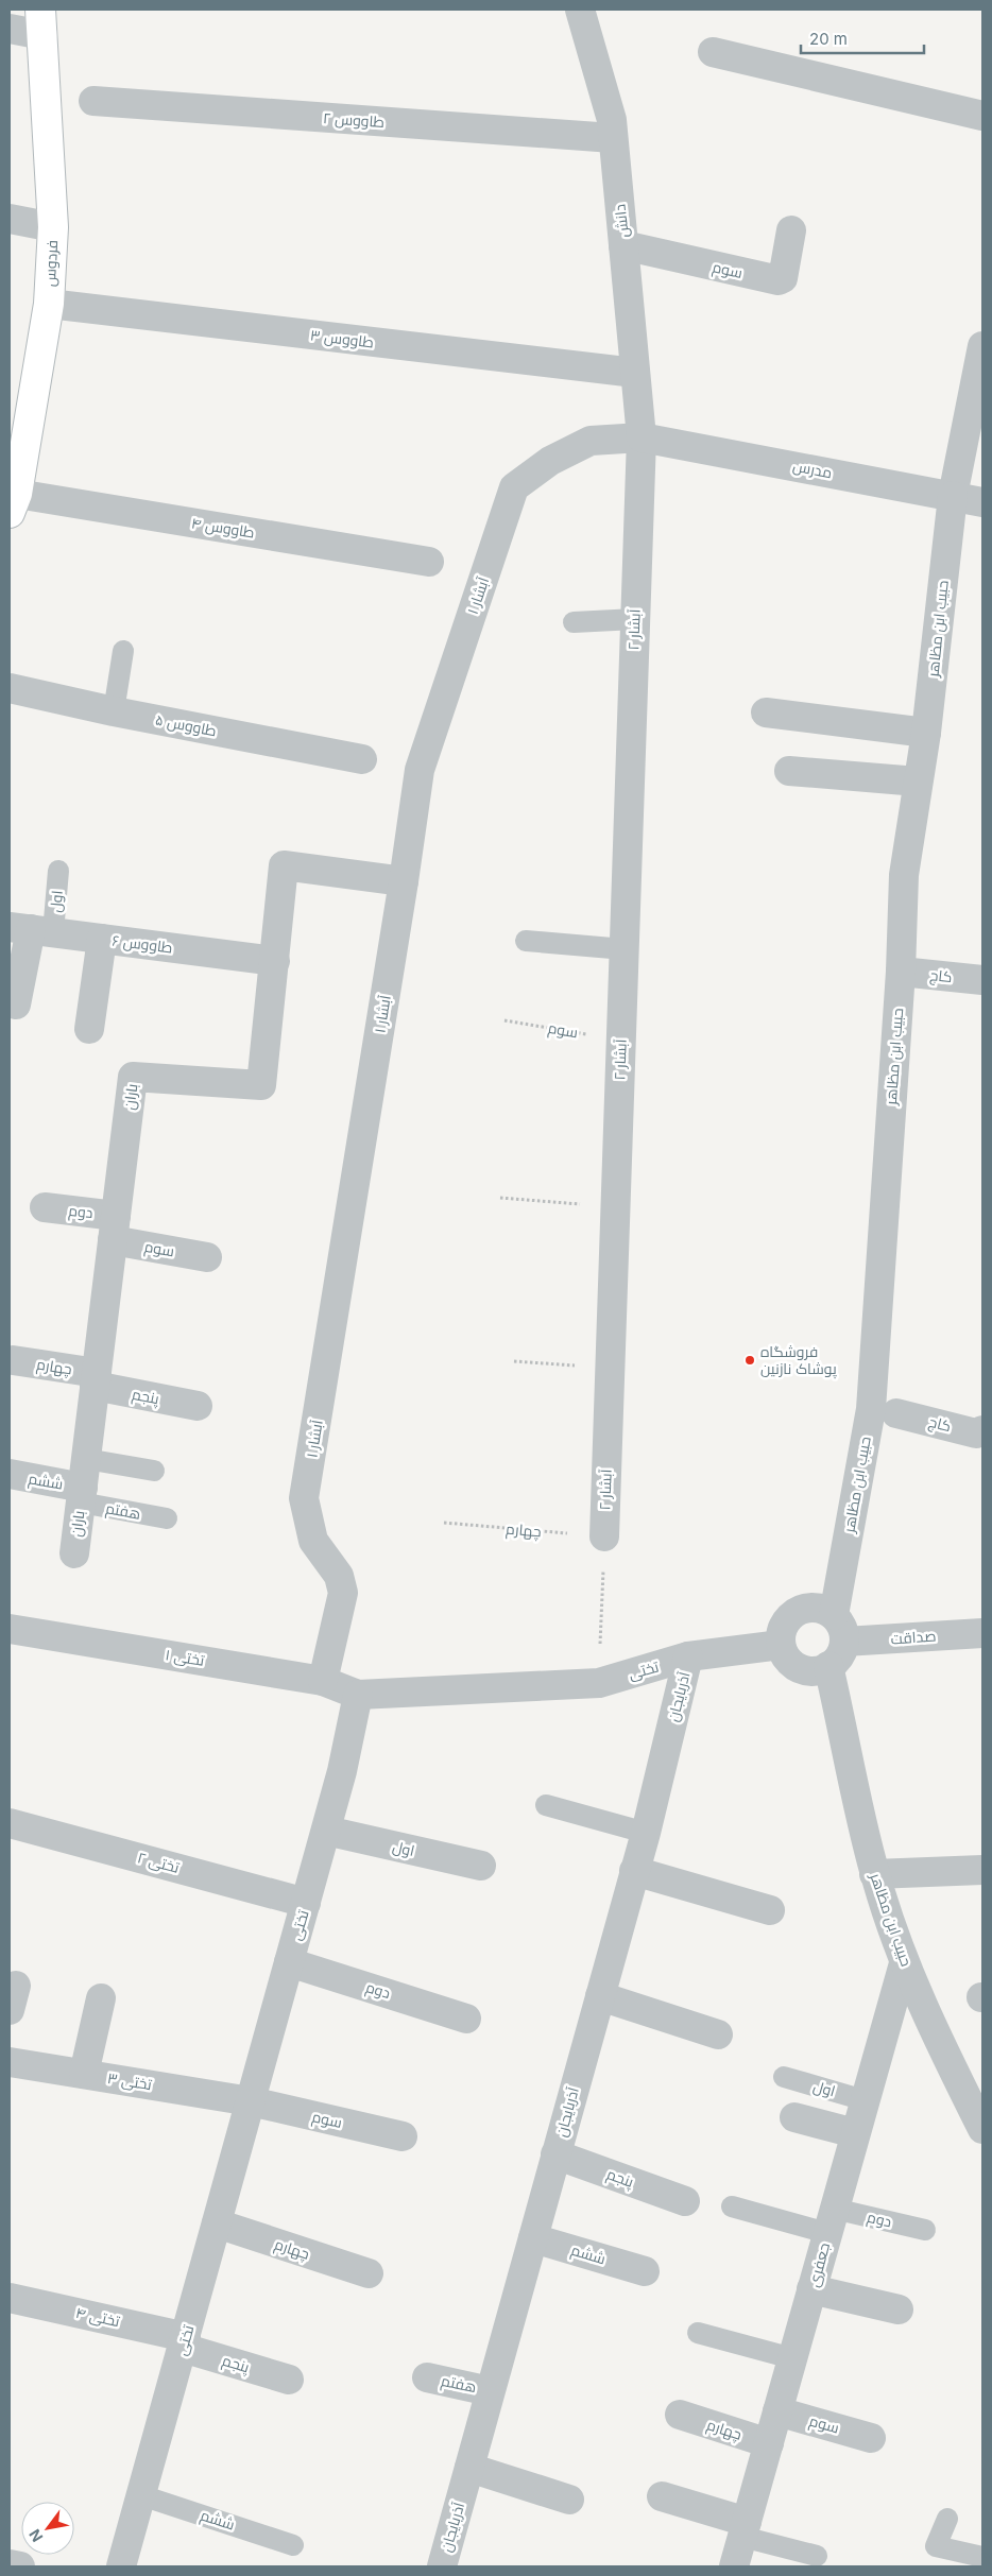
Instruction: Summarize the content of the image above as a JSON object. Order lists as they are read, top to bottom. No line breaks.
{"streets":{"main road":["فردوس"],"street":["طاووس ۲","دانش","سوم","طاووس ۳","مدرس","طاووس ۴","آبشار ۱","حبیب ابن مظاهر","آبشار ۲","طاووس ۵","اول","طاووس ۶","کاج","باران","دوم","چهارم","پنجم","ششم","هفتم","صداقت","تختی ۱","تختی","آذربایجان","تختی ۲","تختی ۳","جعفری","تختی ۴"]},"crossings":[["طاووس ۲","دانش"],["دانش","سوم"],["دانش","طاووس ۳"],["دانش","مدرس"],["دانش","آبشار ۱"],["دانش","آبشار ۲"],["فردوس","طاووس ۳"],["فردوس","طاووس ۴"],["سوم","آبشار ۲"],["سوم","باران"],["سوم","دوم"],["سوم","تختی"],["سوم","تختی ۳"],["سوم","جعفری"],["مدرس","آبشار ۱"],["مدرس","حبیب ابن مظاهر"],["مدرس","آبشار ۲"],["آبشار ۱","آبشار ۲"],["آبشار ۱","باران"],["آبشار ۱","تختی ۱"],["حبیب ابن مظاهر","کاج"],["حبیب ابن مظاهر","صداقت"],["حبیب ابن مظاهر","تختی"],["حبیب ابن مظاهر","جعفری"],["آبشار ۲","چهارم"],["اول","طاووس ۶"],["اول","تختی"],["اول","جعفری"],["طاووس ۶","باران"],["باران","دوم"],["باران","چهارم"],["باران","پنجم"],["باران","ششم"],["باران","هفتم"],["دوم","تختی"],["دوم","جعفری"],["چهارم","پنجم"],["چهارم","تختی"],["چهارم","جعفری"],["پنجم","تختی"],["پنجم","آذربایجان"],["پنجم","تختی ۴"],["ششم","هفتم"],["ششم","تختی"],["ششم","آذربایجان"],["هفتم","آذربایجان"],["صداقت","تختی"],["تختی ۱","تختی"],["تختی","آذربایجان"],["تختی","تختی ۲"],["تختی","تختی ۳"],["تختی","تختی ۴"]],"places":["فروشگاه پوشاک نازنین"],"scale_bar":"20 m","north":"bottom left"}
